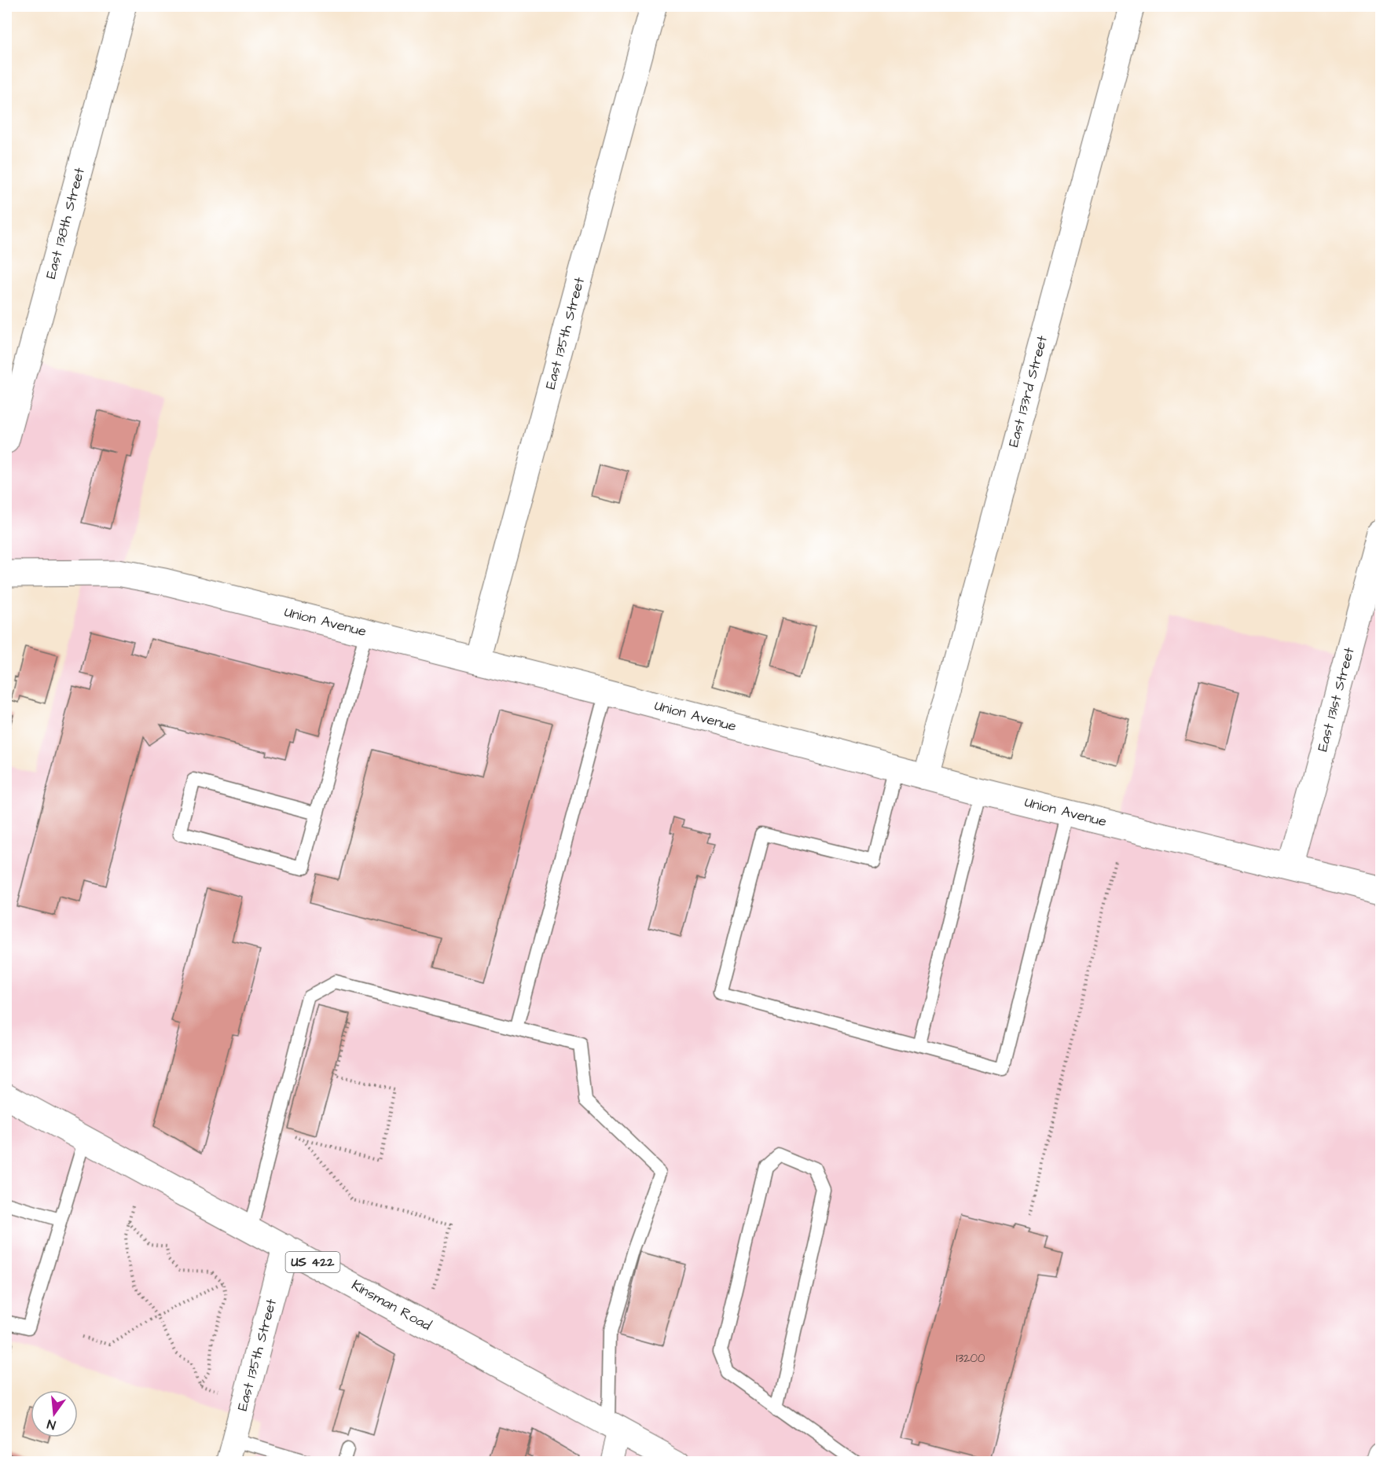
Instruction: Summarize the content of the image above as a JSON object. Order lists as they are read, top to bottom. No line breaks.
{"streets":{"main road":["Union Avenue","East 131st Street","US 422","Kinsman Road"],"street":["East 138th Street","East 135th Street","East 133rd Street"]},"crossings":[["East 135th Street","Union Avenue"],["East 135th Street","Kinsman Road"],["East 133rd Street","Union Avenue"],["Union Avenue","East 131st Street"]],"house_numbers":["13200"],"north":"bottom"}
